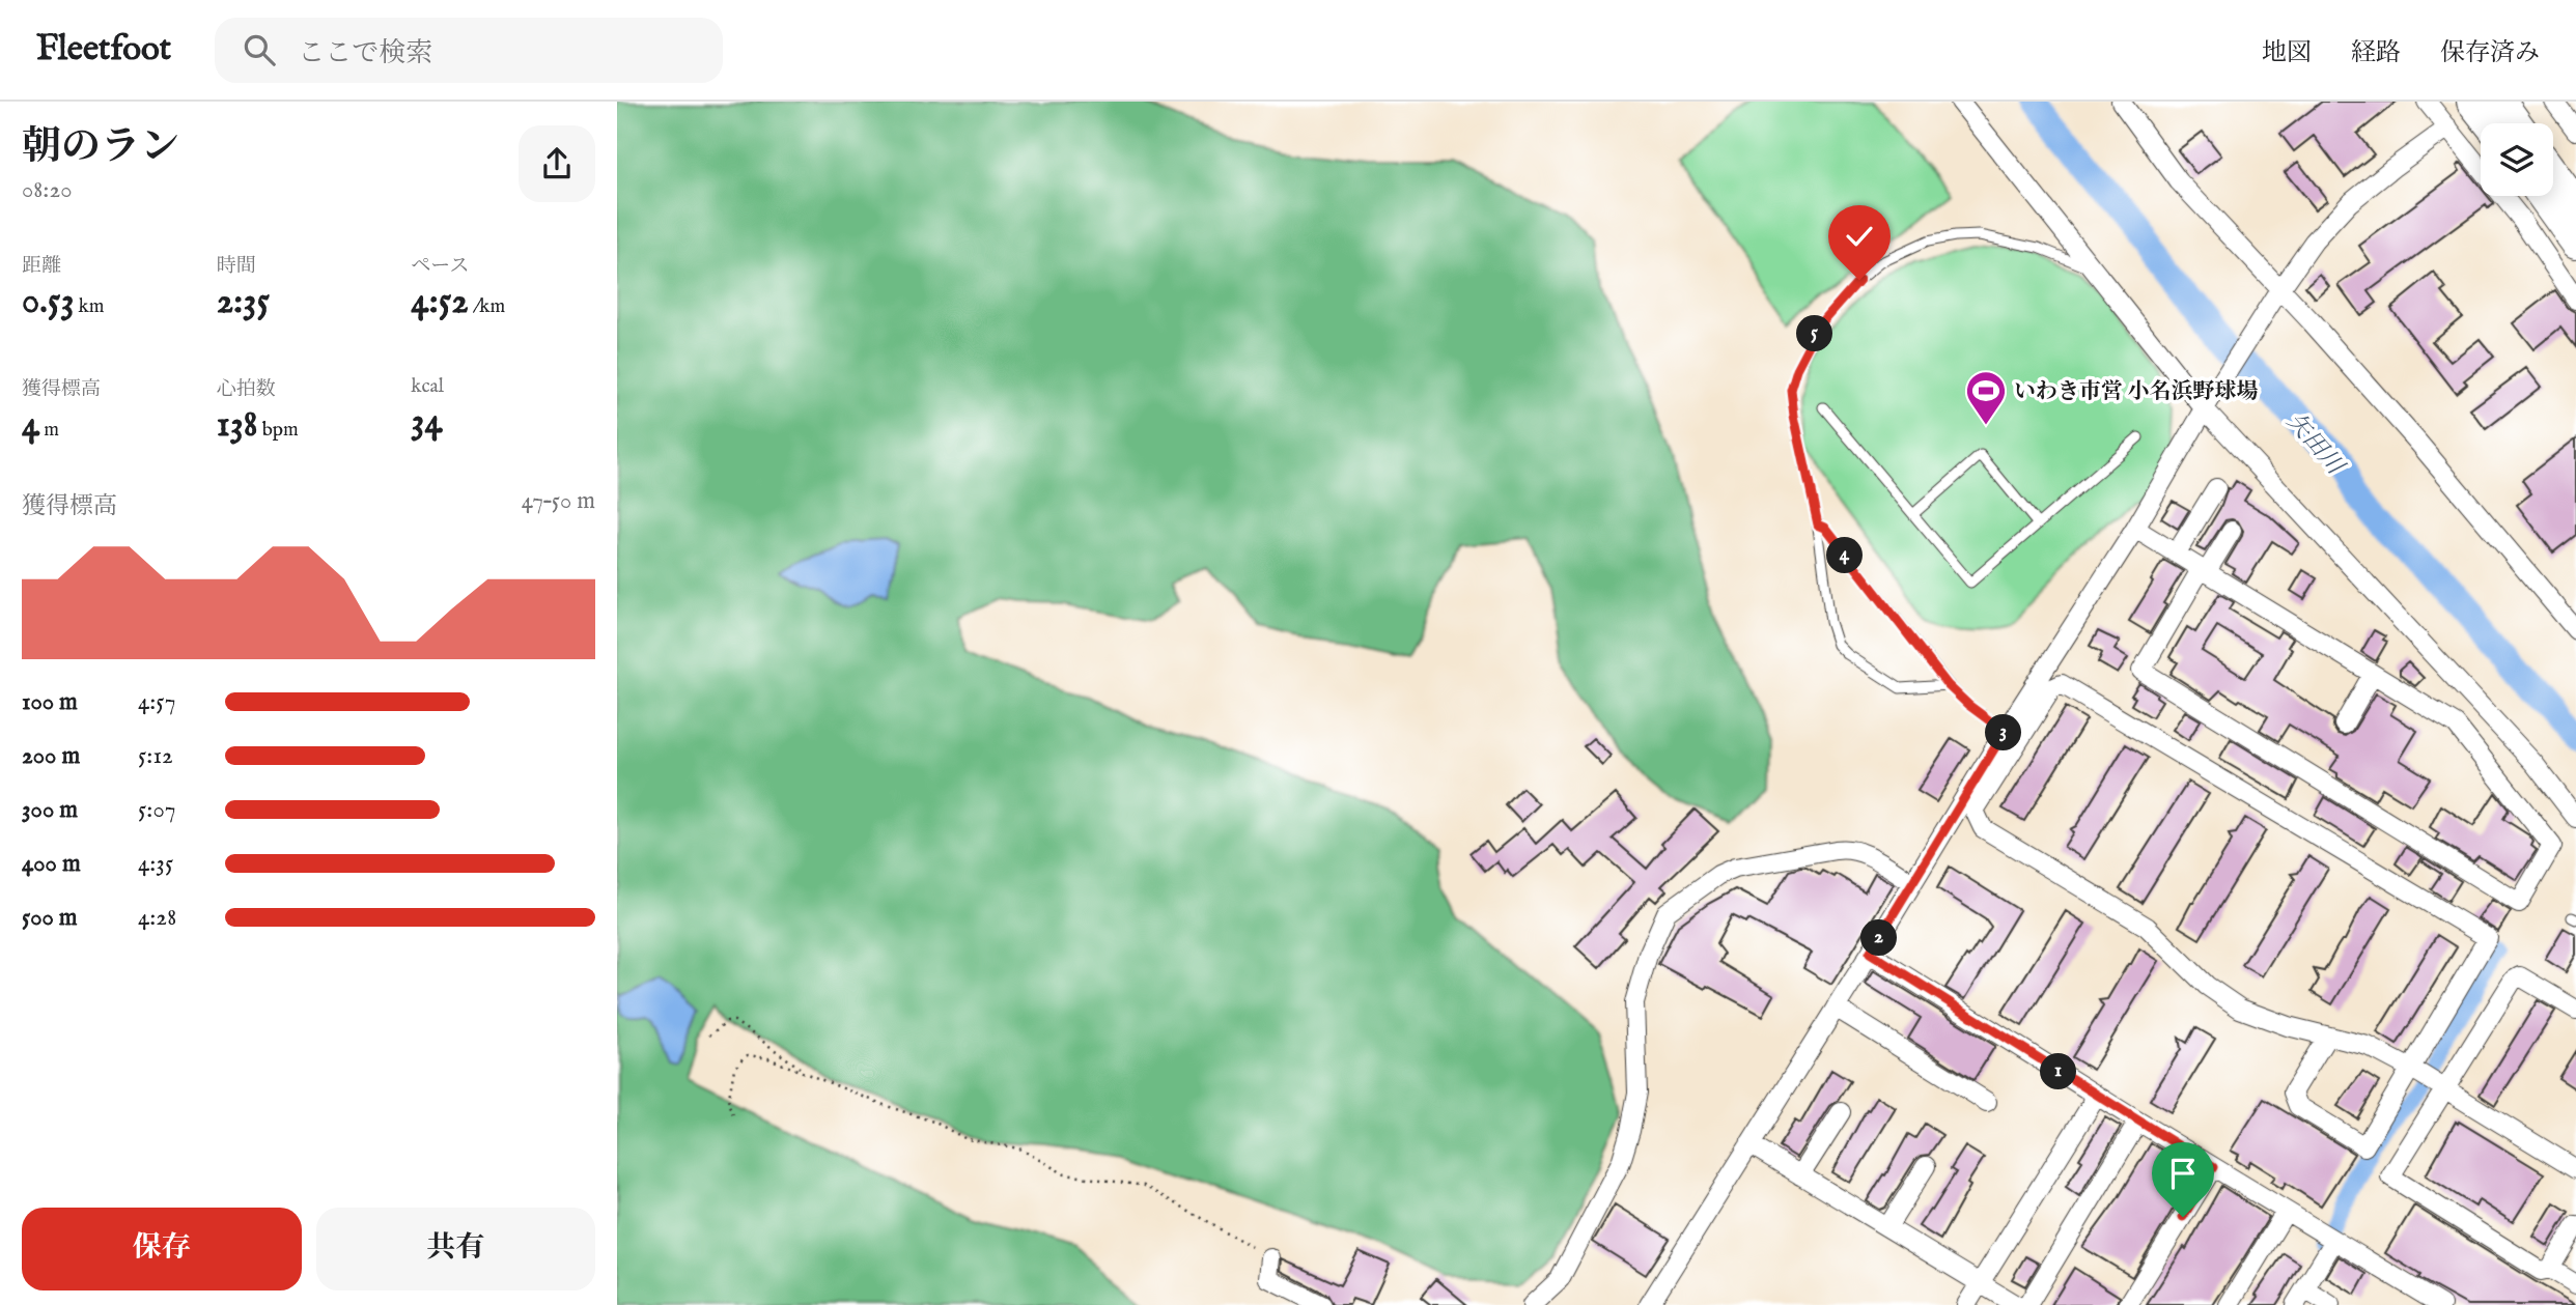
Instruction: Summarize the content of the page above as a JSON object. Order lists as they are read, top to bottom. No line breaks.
{"water":["矢田川"],"places":{"sports":["いわき市営 小名浜野球場"]},"page":{"header":"Fleetfoot","search":"ここで検索","nav":["地図","経路","保存済み"],"heading":["朝のラン","08:20"],"stats":[["距離","0.53 km"],["時間","2:35"],["ペース","4:52 /km"],["獲得標高","4 m"],["心拍数","138 bpm"],["kcal","34"]],"pins":["5","4","3","2","1"],"chart":["獲得標高","47–50 m"],"list":[{"name":"100 m","note":"4:57"},{"name":"200 m","note":"5:12"},{"name":"300 m","note":"5:07"},{"name":"400 m","note":"4:35"},{"name":"500 m","note":"4:28"}],"buttons":["保存","共有"]}}
